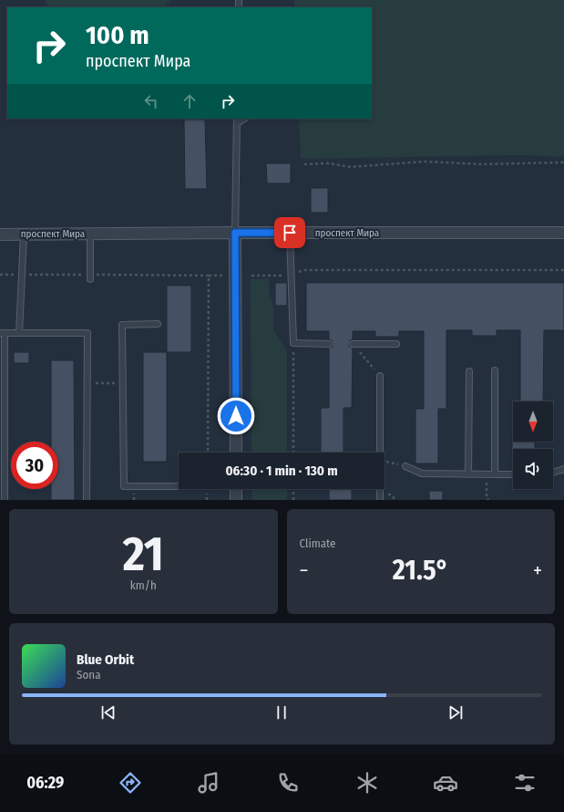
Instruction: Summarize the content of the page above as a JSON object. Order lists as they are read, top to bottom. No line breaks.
{"streets":{"street":["проспект Мира"]},"north":"bottom","page":{"turn":["100 m","проспект Мира"],"limit":"30","trip":"06:30 · 1 min · 130 m","tile":[["21","km/h"],"Climate"],"heat":["−","21.5°","+"],"song":["Blue Orbit","Sona"],"tabs":"06:29"}}
